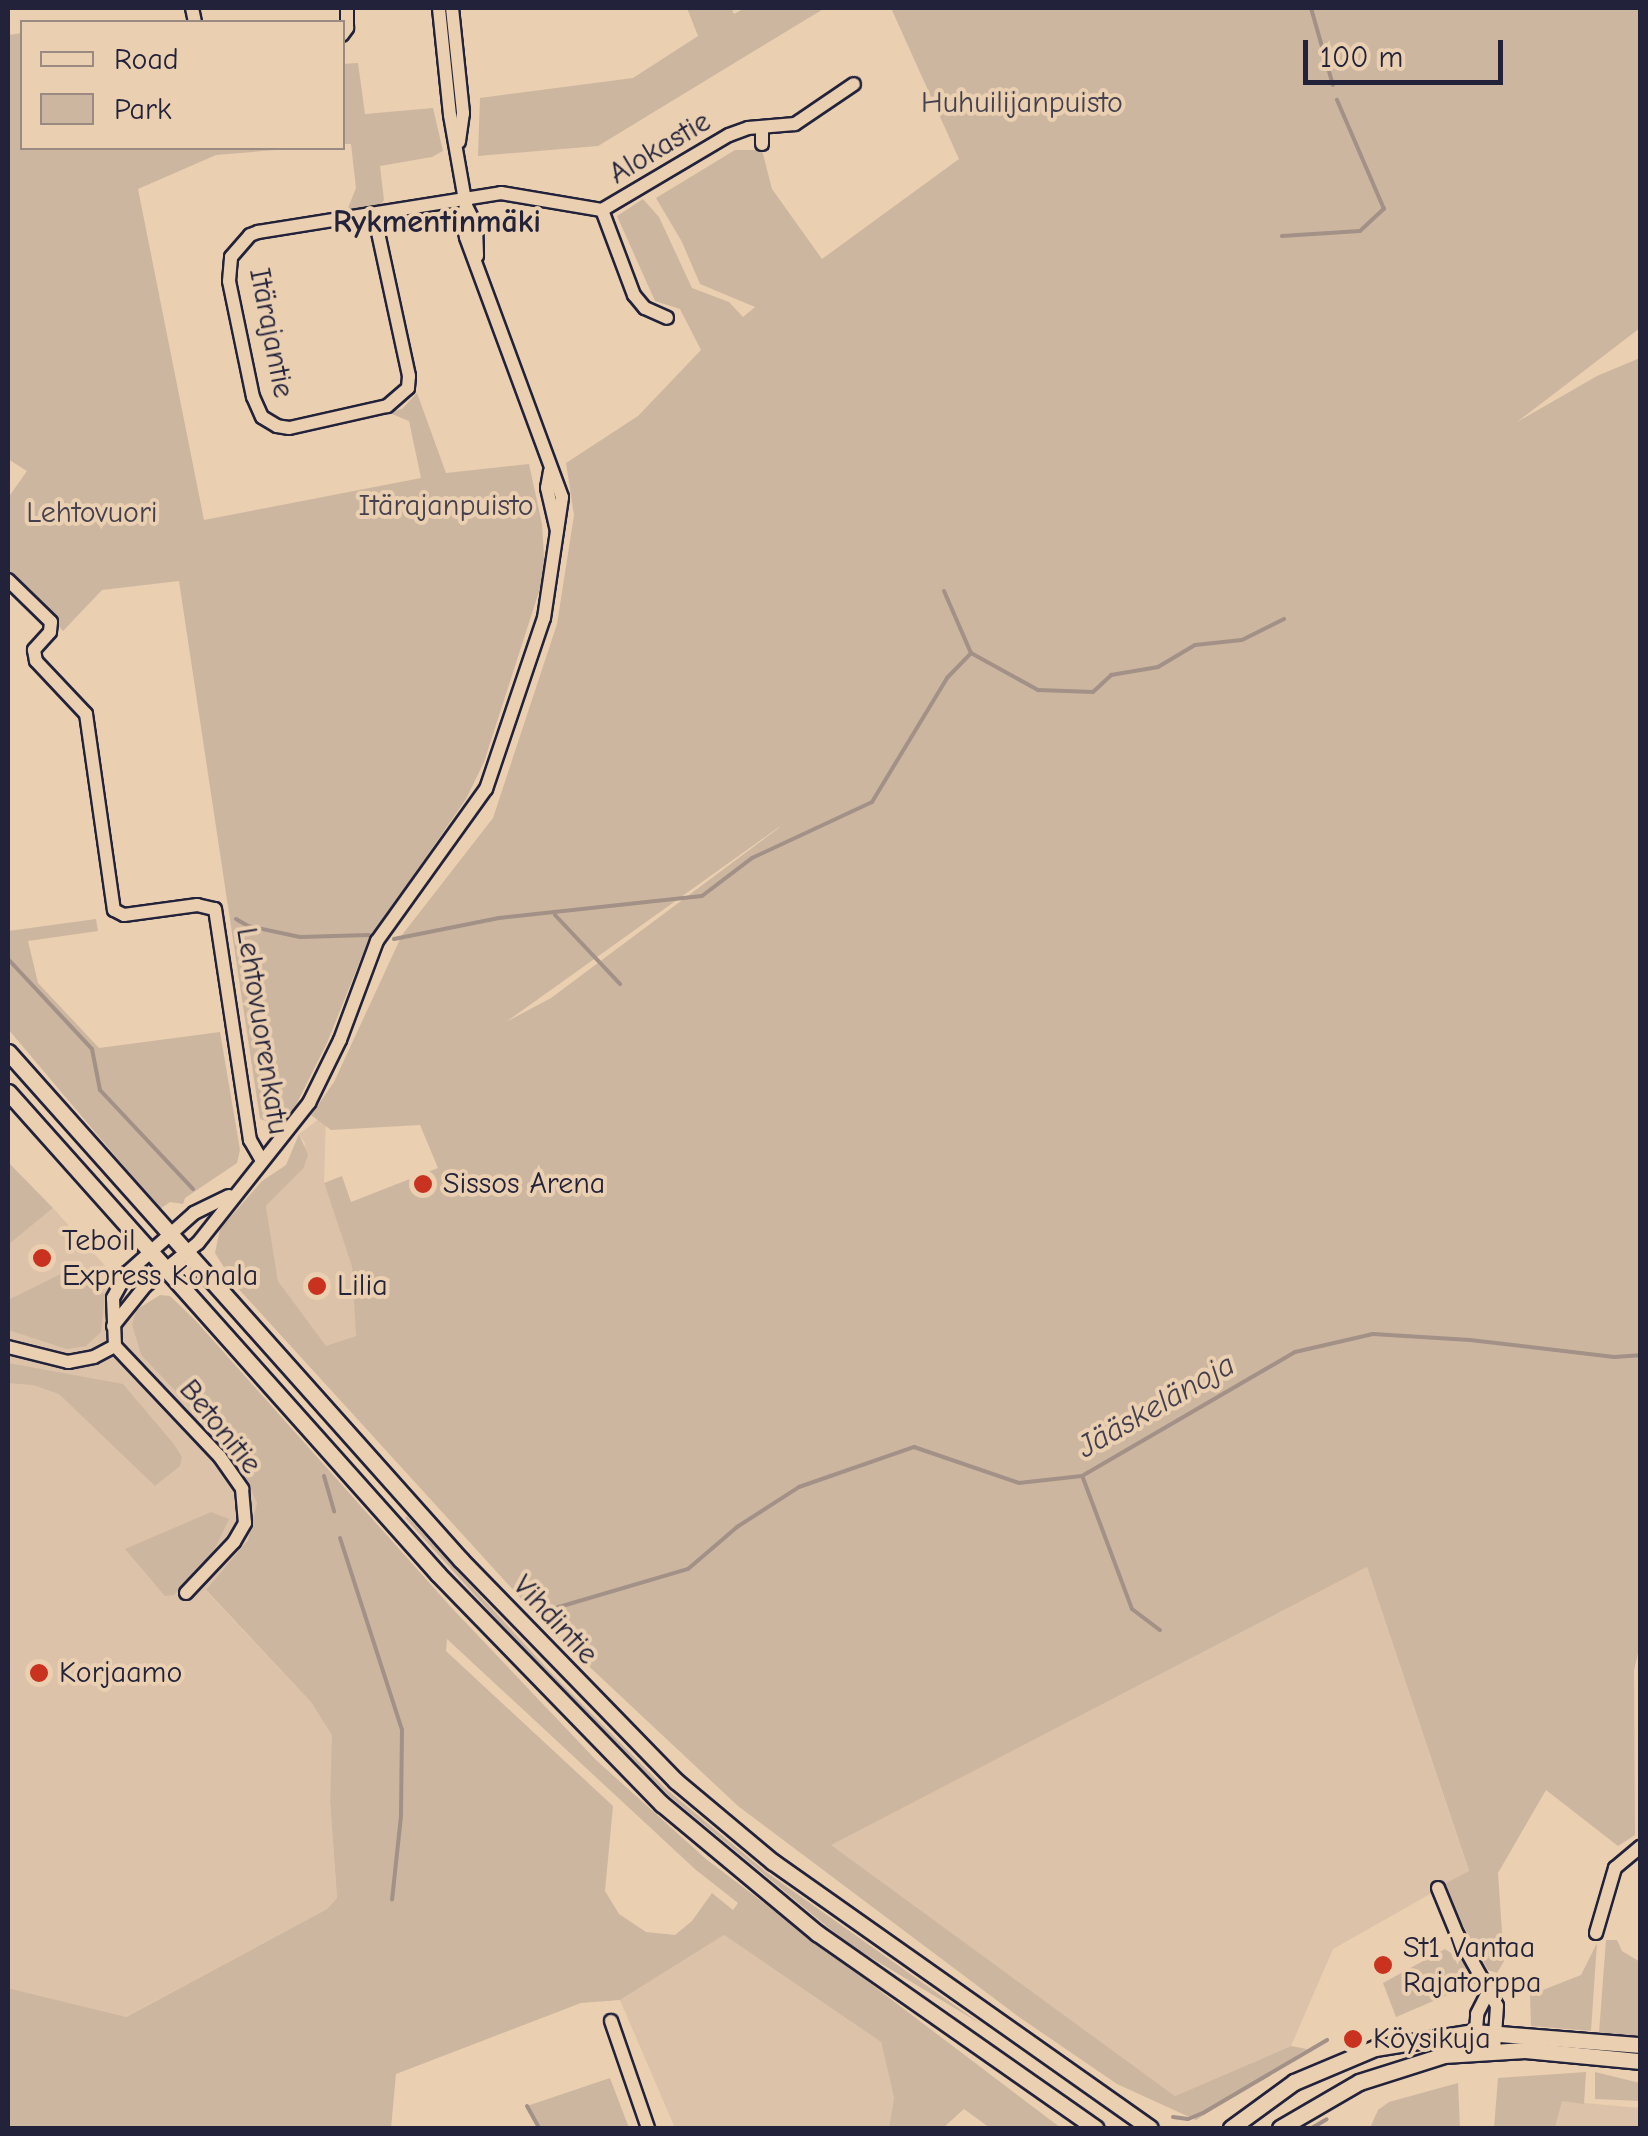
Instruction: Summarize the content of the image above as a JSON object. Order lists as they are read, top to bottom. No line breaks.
{"streets":{"main road":["Vihdintie"],"street":["Alokastie","Itärajantie","Lehtovuorenkatu","Betonitie"]},"crossings":[["Alokastie","Itärajantie"]],"districts":["Rykmentinmäki"],"water":["Jääskelänoja"],"parks":["Huhuilijanpuisto","Itärajanpuisto","Lehtovuori"],"places":["Sissos Arena","Teboil Express Konala","Lilia","Korjaamo","St1 Vantaa Rajatorppa","Köysikuja"],"legend":["Road","Park"],"scale_bar":"100 m"}
